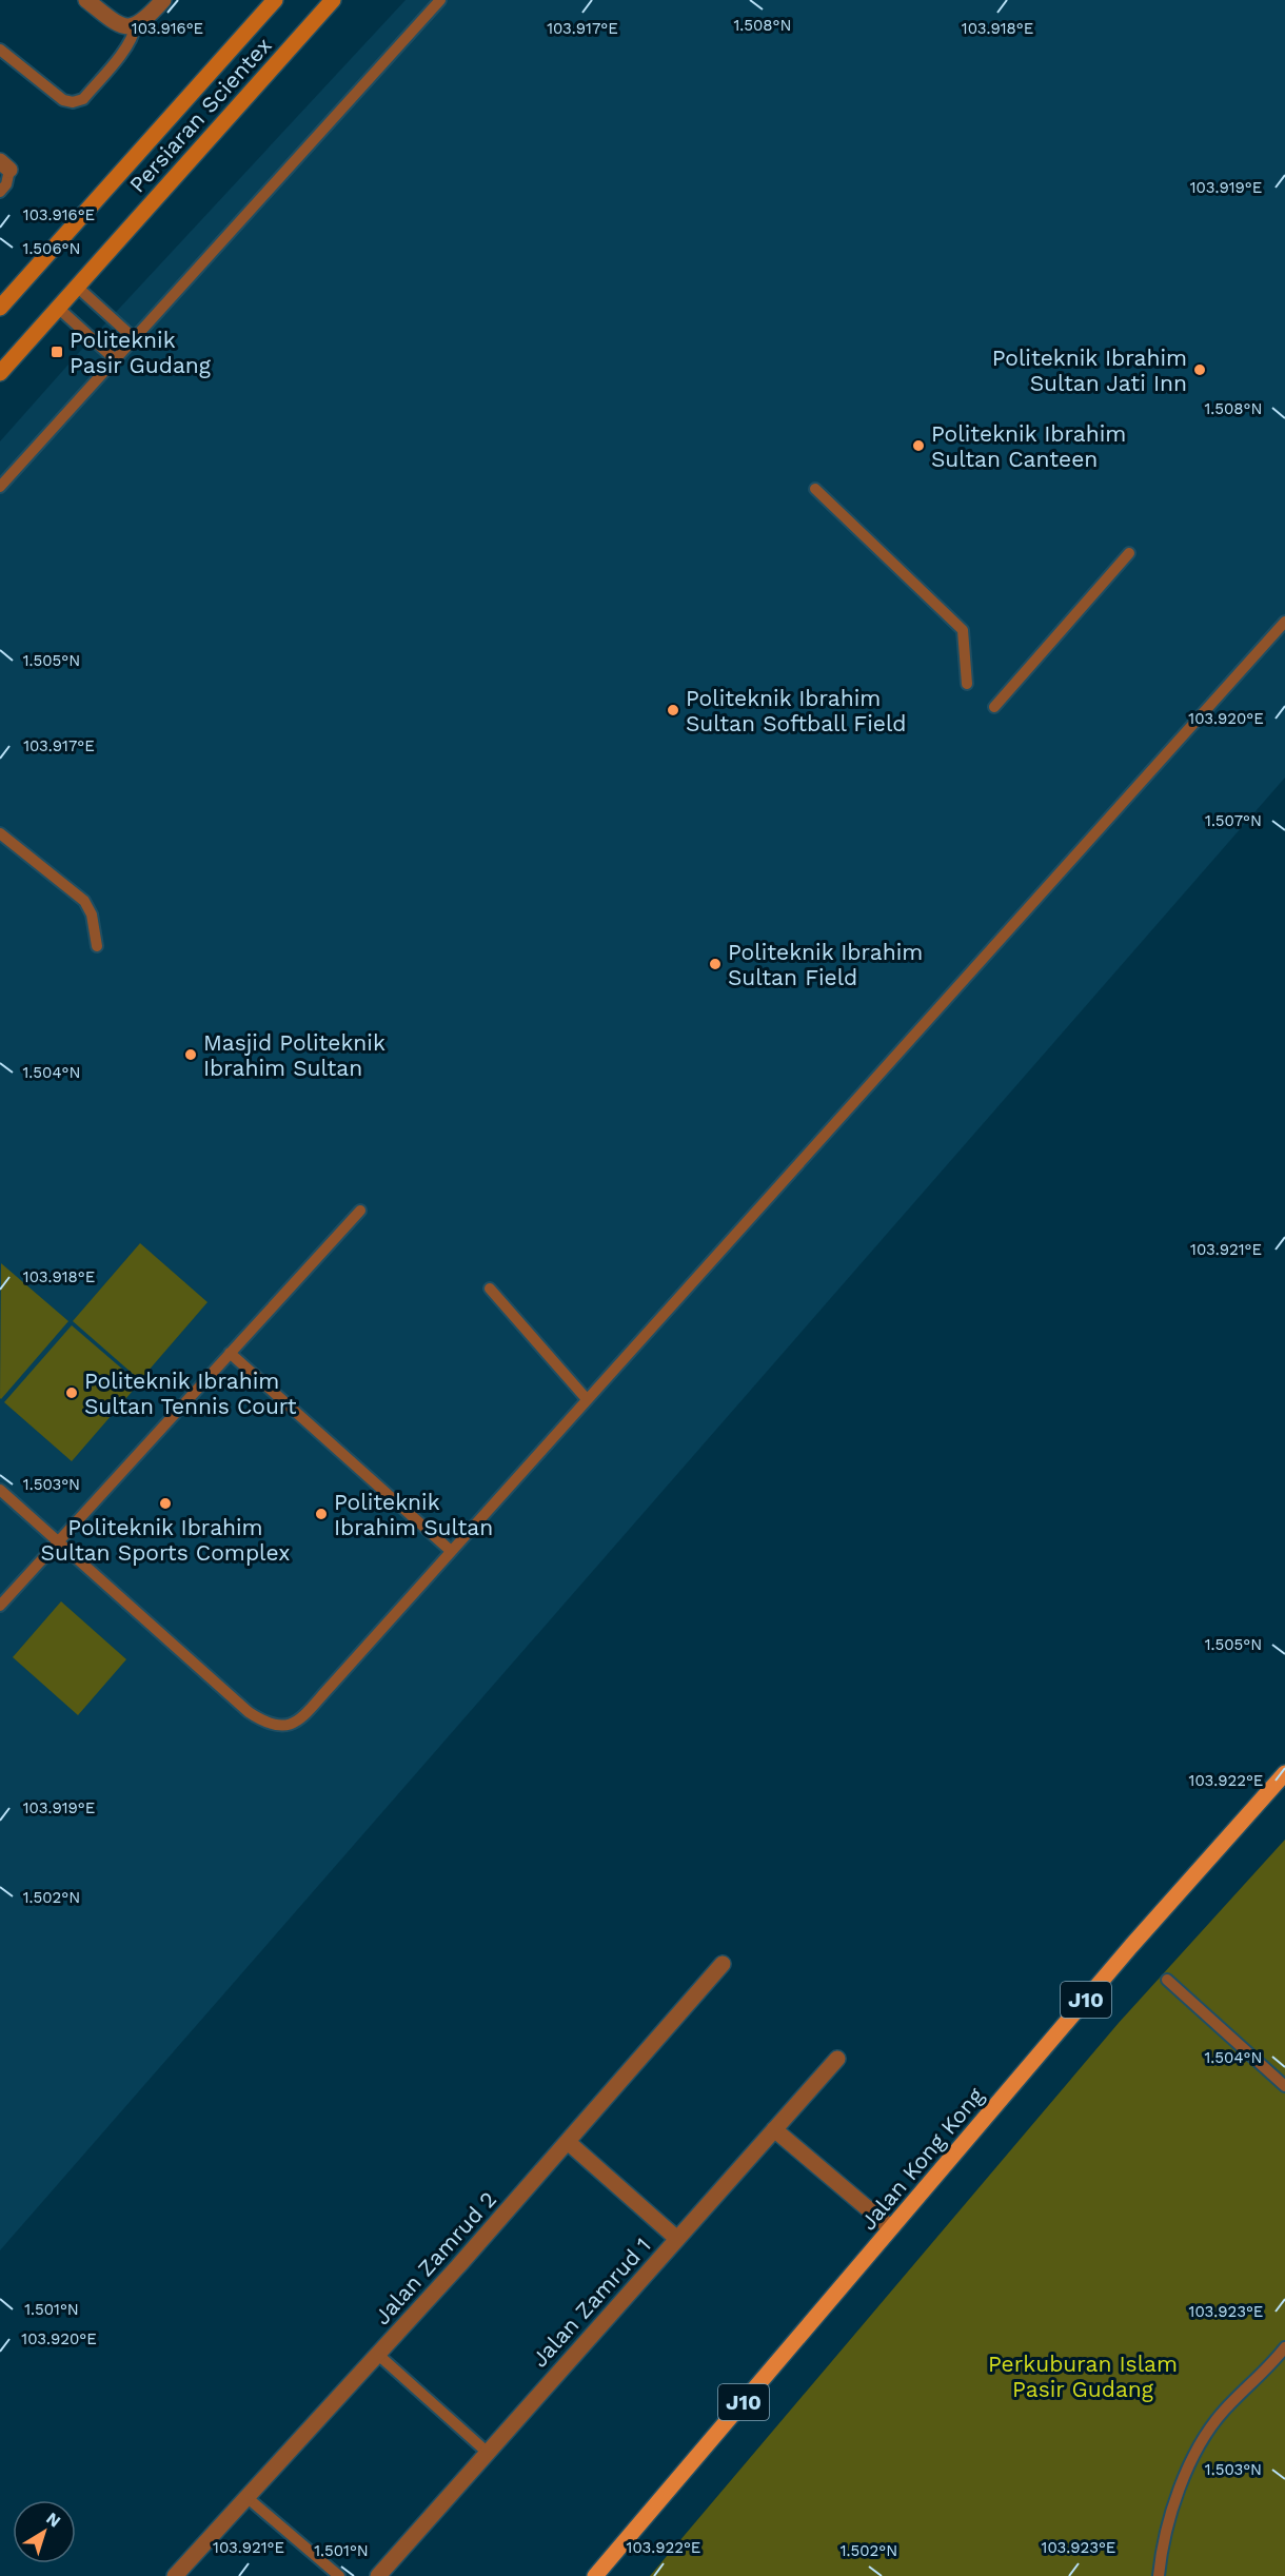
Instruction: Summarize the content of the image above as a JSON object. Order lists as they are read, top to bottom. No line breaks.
{"streets":{"main road":["Persiaran Scientex","J10","Jalan Kong Kong"],"street":["Jalan Zamrud 2","Jalan Zamrud 1"]},"parks":["Perkuburan Islam Pasir Gudang"],"places":{"transit":["Politeknik Pasir Gudang"],"other":["Politeknik Ibrahim Sultan Jati Inn","Politeknik Ibrahim Sultan Canteen","Politeknik Ibrahim Sultan Softball Field","Politeknik Ibrahim Sultan Field","Masjid Politeknik Ibrahim Sultan","Politeknik Ibrahim Sultan Tennis Court","Politeknik Ibrahim Sultan Sports Complex","Politeknik Ibrahim Sultan"]},"north":"top right","coordinates":["1.508°N","103.918°E","103.916°E","103.917°E","103.919°E","1.506°N","1.505°N","103.920°E","1.507°N","1.504°N","103.921°E","1.503°N","103.922°E","1.502°N","1.501°N","103.923°E"]}
